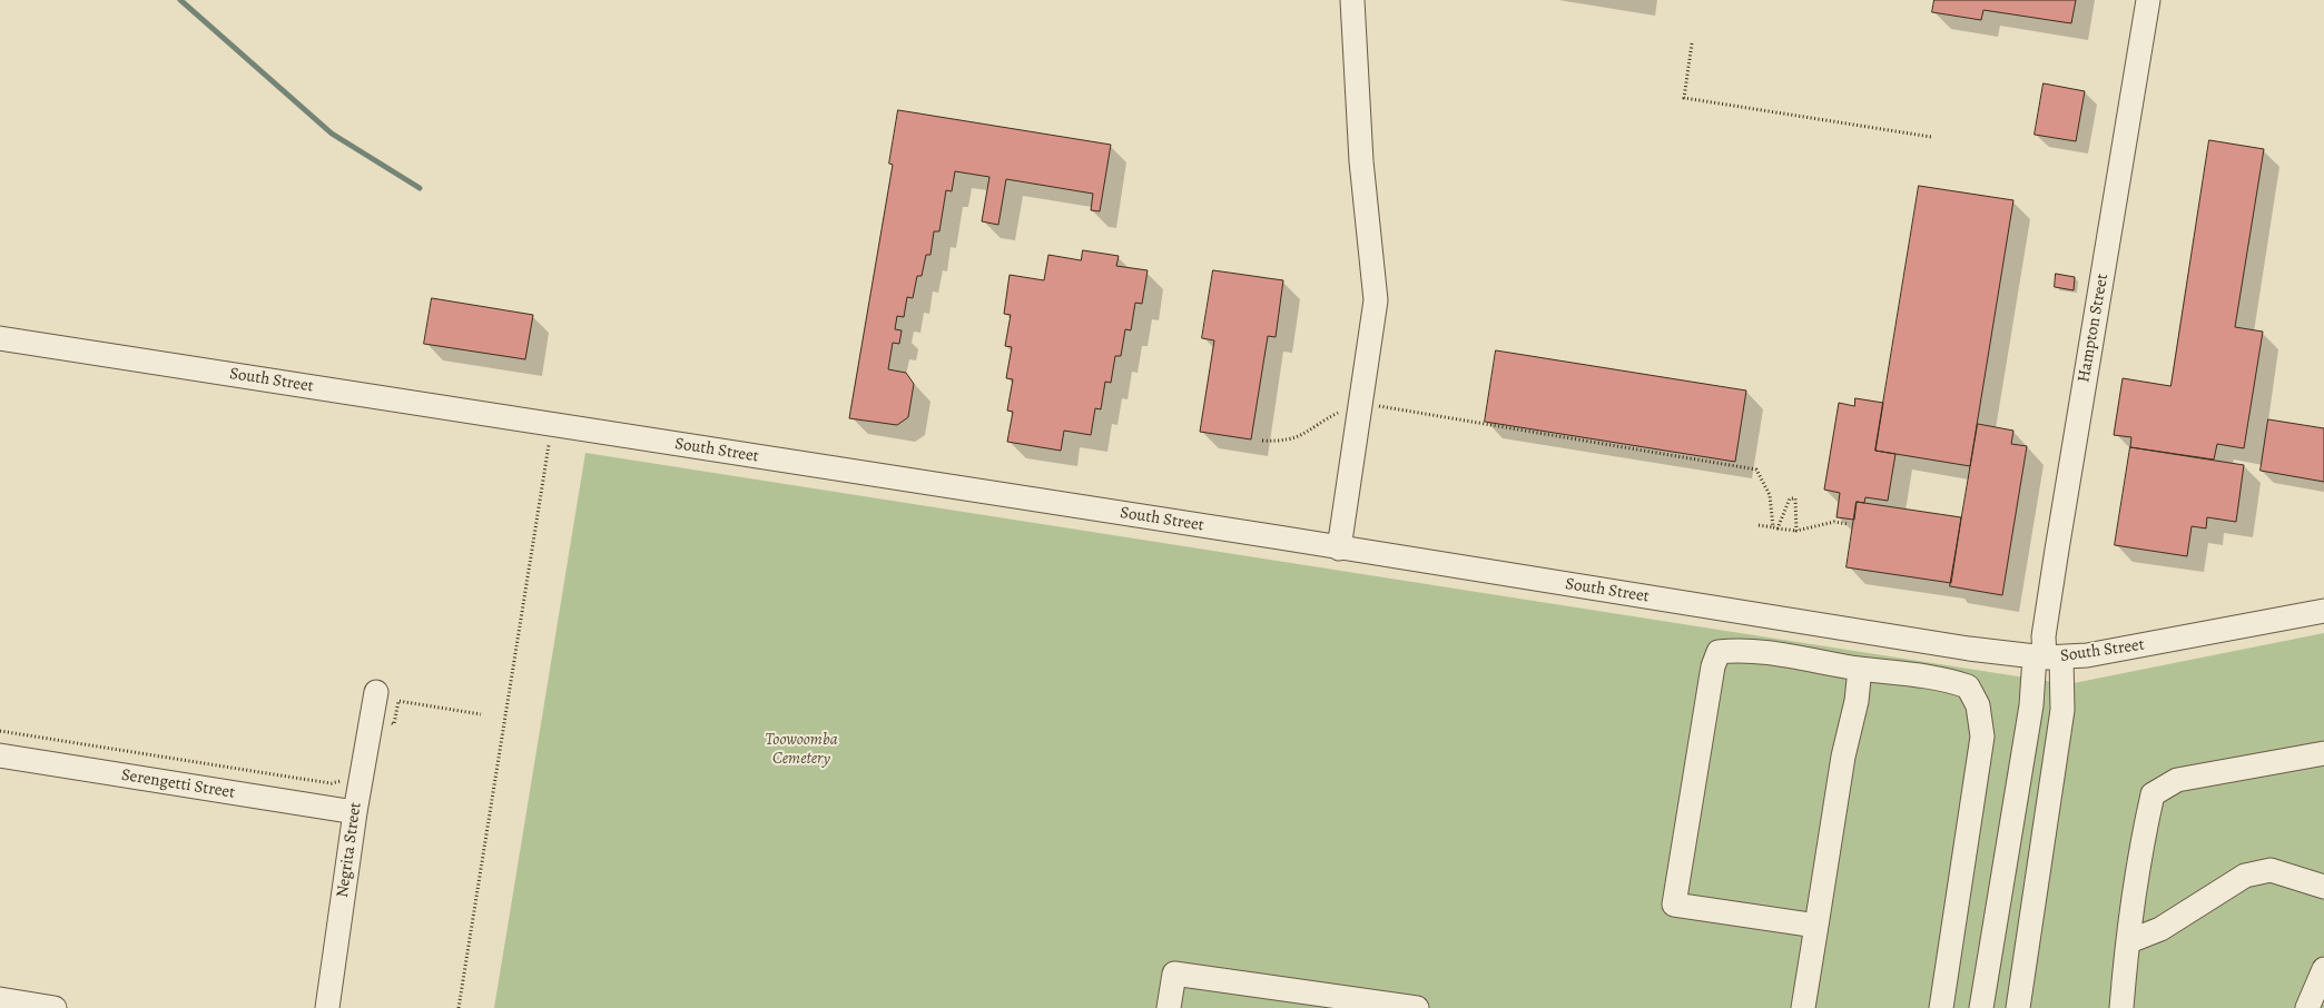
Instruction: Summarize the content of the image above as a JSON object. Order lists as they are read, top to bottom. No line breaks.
{"streets":{"street":["Hampton Street","South Street","Serengetti Street","Negrita Street"]},"crossings":[["Hampton Street","South Street"],["Serengetti Street","Negrita Street"]],"parks":["Toowoomba Cemetery"]}
